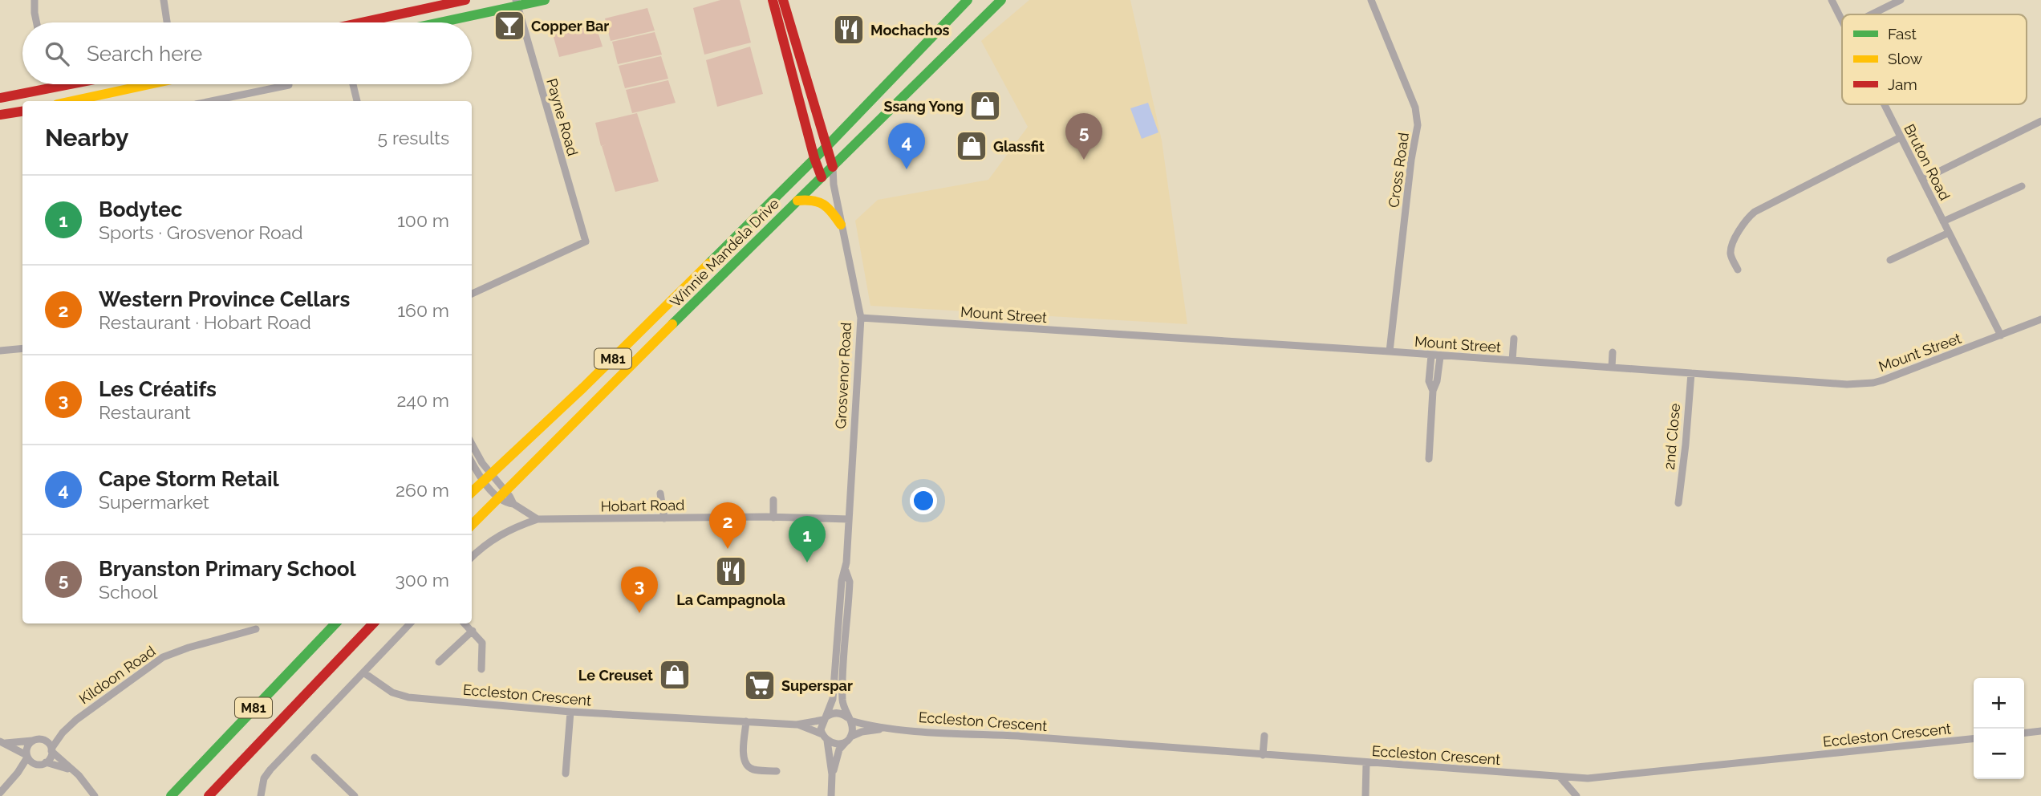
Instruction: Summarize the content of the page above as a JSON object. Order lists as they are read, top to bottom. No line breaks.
{"streets":{"main road":["Winnie Mandela Drive","M81","Grosvenor Road"],"street":["Payne Road","Bruton Road","Cross Road","Mount Street","2nd Close","Hobart Road","Kildoon Road","Eccleston Crescent"]},"crossings":[["Bruton Road","Mount Street"],["Cross Road","Mount Street"],["Winnie Mandela Drive","Grosvenor Road"],["Mount Street","Grosvenor Road"],["Mount Street","2nd Close"],["Grosvenor Road","Hobart Road"],["Grosvenor Road","Eccleston Crescent"]],"places":{"bar":["Copper Bar"],"restaurant":["Mochachos","La Campagnola"],"shop":["Ssang Yong","Glassfit","Le Creuset"],"supermarket":["Superspar"]},"legend":["Fast","Slow","Jam"],"page":{"search":"Search here","heading":["Nearby","5 results"],"pins":["5","4","2","1","3"],"list":[{"mark":"1","name":"Bodytec","note":"Sports · Grosvenor Road","value":"100 m"},{"mark":"2","name":"Western Province Cellars","note":"Restaurant · Hobart Road","value":"160 m"},{"mark":"3","name":"Les Créatifs","note":"Restaurant","value":"240 m"},{"mark":"4","name":"Cape Storm Retail","note":"Supermarket","value":"260 m"},{"mark":"5","name":"Bryanston Primary School","note":"School","value":"300 m"}],"map_buttons":["+","−"]}}
